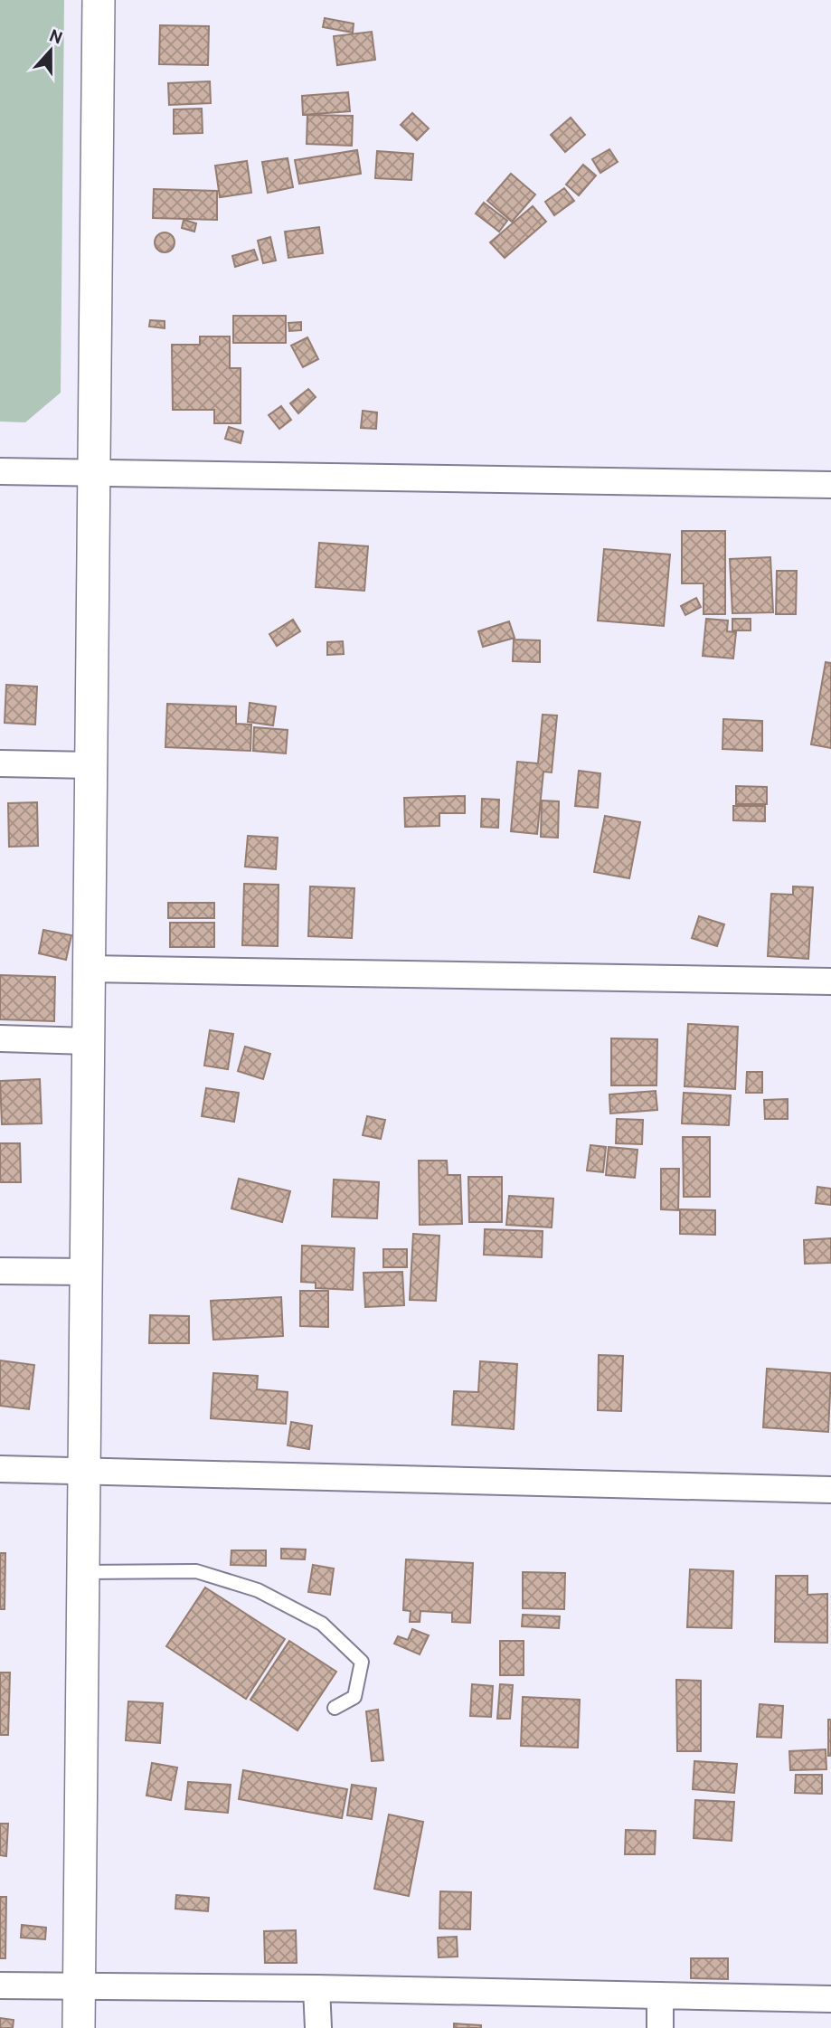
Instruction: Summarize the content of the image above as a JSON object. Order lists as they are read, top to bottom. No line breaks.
{"north":"top"}
